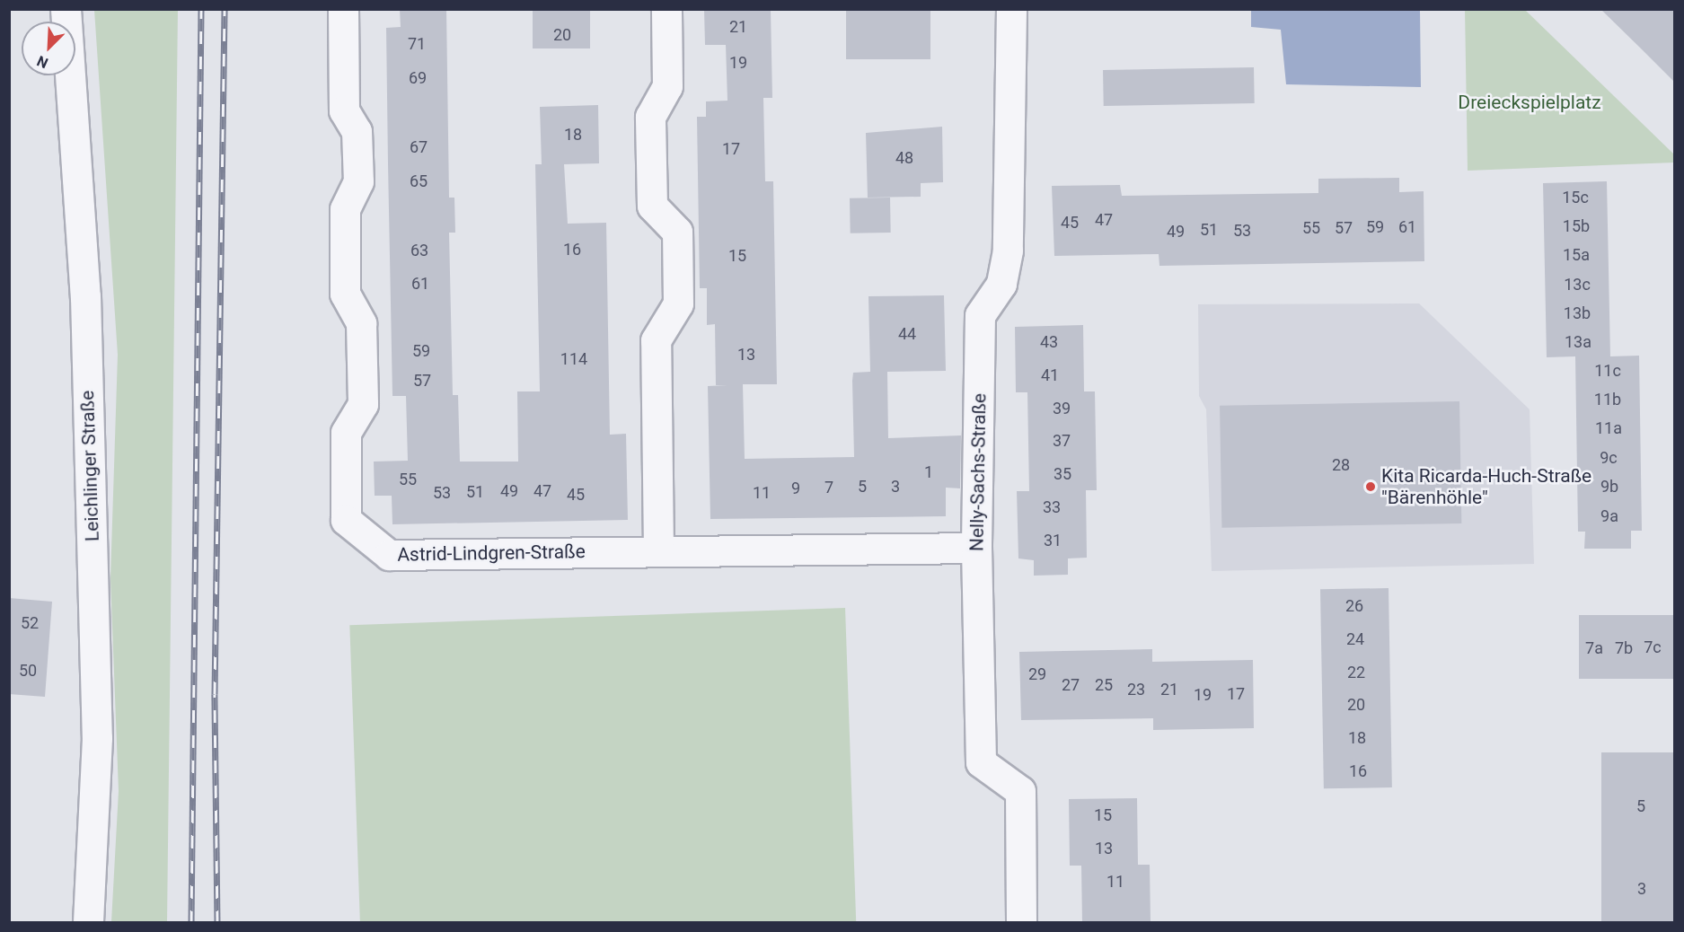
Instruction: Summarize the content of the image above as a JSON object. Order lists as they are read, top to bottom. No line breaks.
{"streets":{"street":["Leichlinger Straße","Nelly-Sachs-Straße","Astrid-Lindgren-Straße"]},"crossings":[["Nelly-Sachs-Straße","Astrid-Lindgren-Straße"]],"parks":["Dreieckspielplatz"],"places":["Kita Ricarda-Huch-Straße \"Bärenhöhle\""],"house_numbers":["21","20","71","19","69","18","67","17","48","65","15c","47","45","15b","59","61","55","57","51","53","49","16","63","15a","15","61","13c","13b","44","43","13a","59","13","114","11c","41","57","11b","39","11a","37","9c","28","1","35","55","5","3","9b","7","9","49","47","51","53","11","45","33","9a","31","26","52","24","7c","7a","7b","50","22","29","27","25","23","21","17","19","20","18","16","5","15","13","11","3"],"north":"bottom left"}
